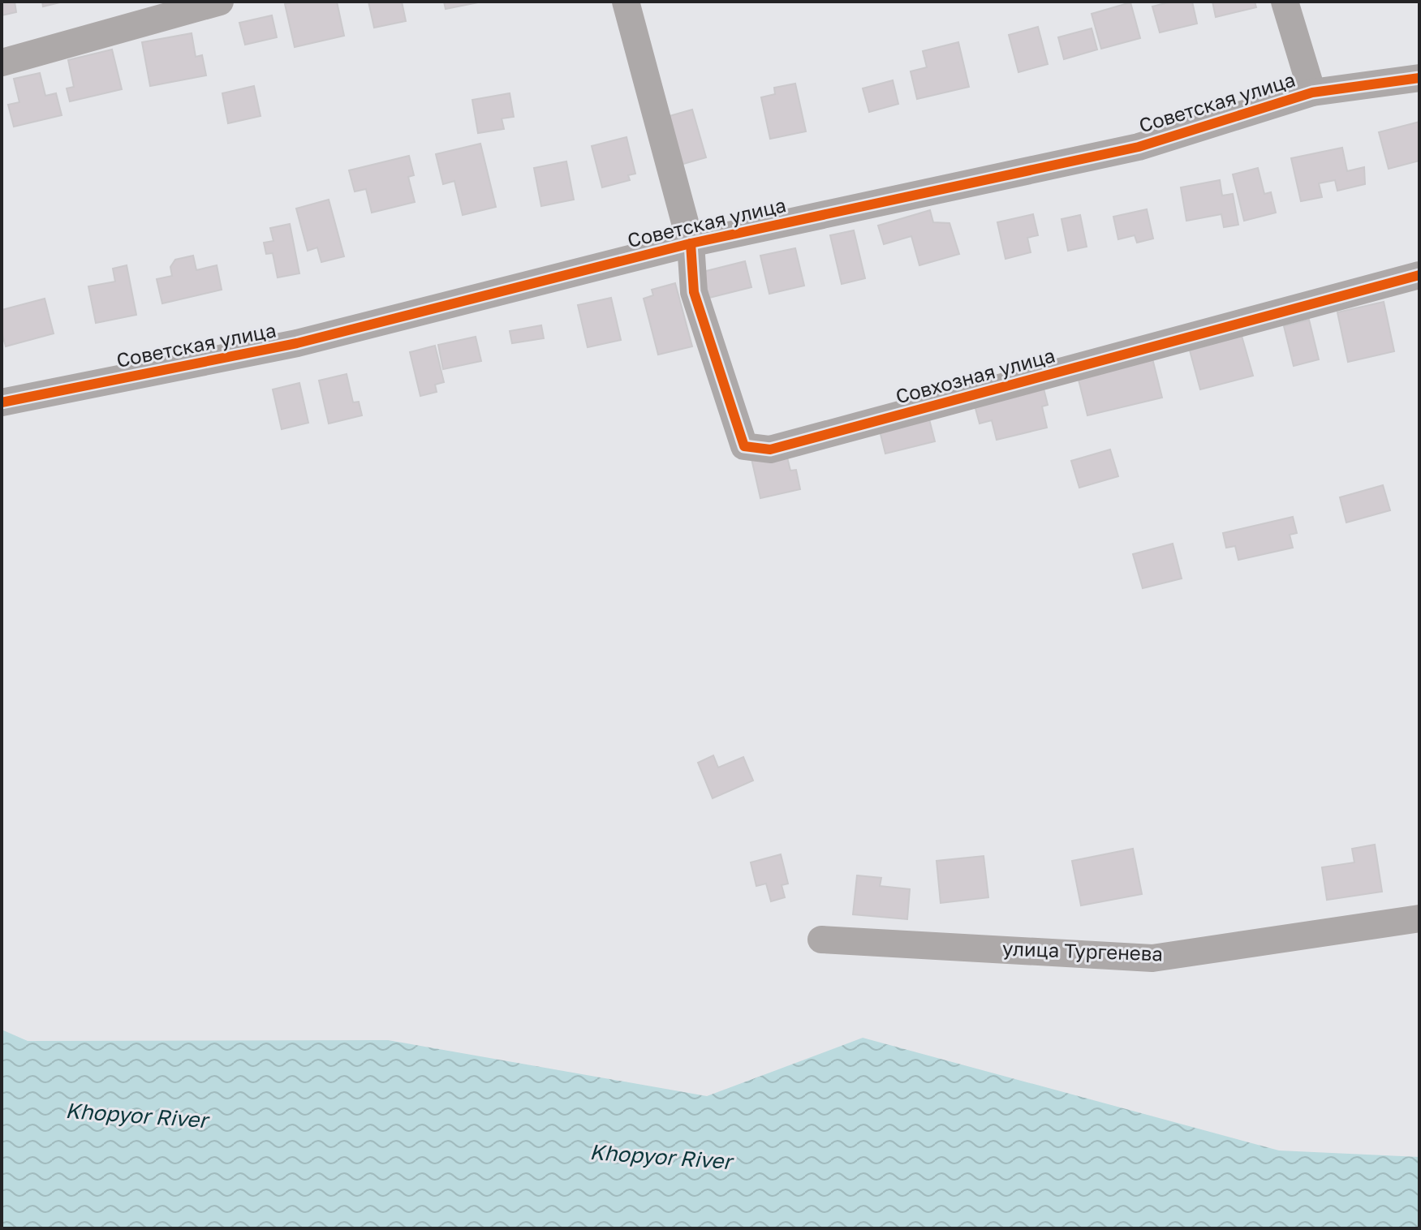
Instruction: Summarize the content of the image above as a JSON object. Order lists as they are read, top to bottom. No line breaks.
{"streets":{"street":["Советская улица","Совхозная улица","улица Тургенева"]},"crossings":[["Советская улица","Совхозная улица"]],"water":["Khopyor River"]}
